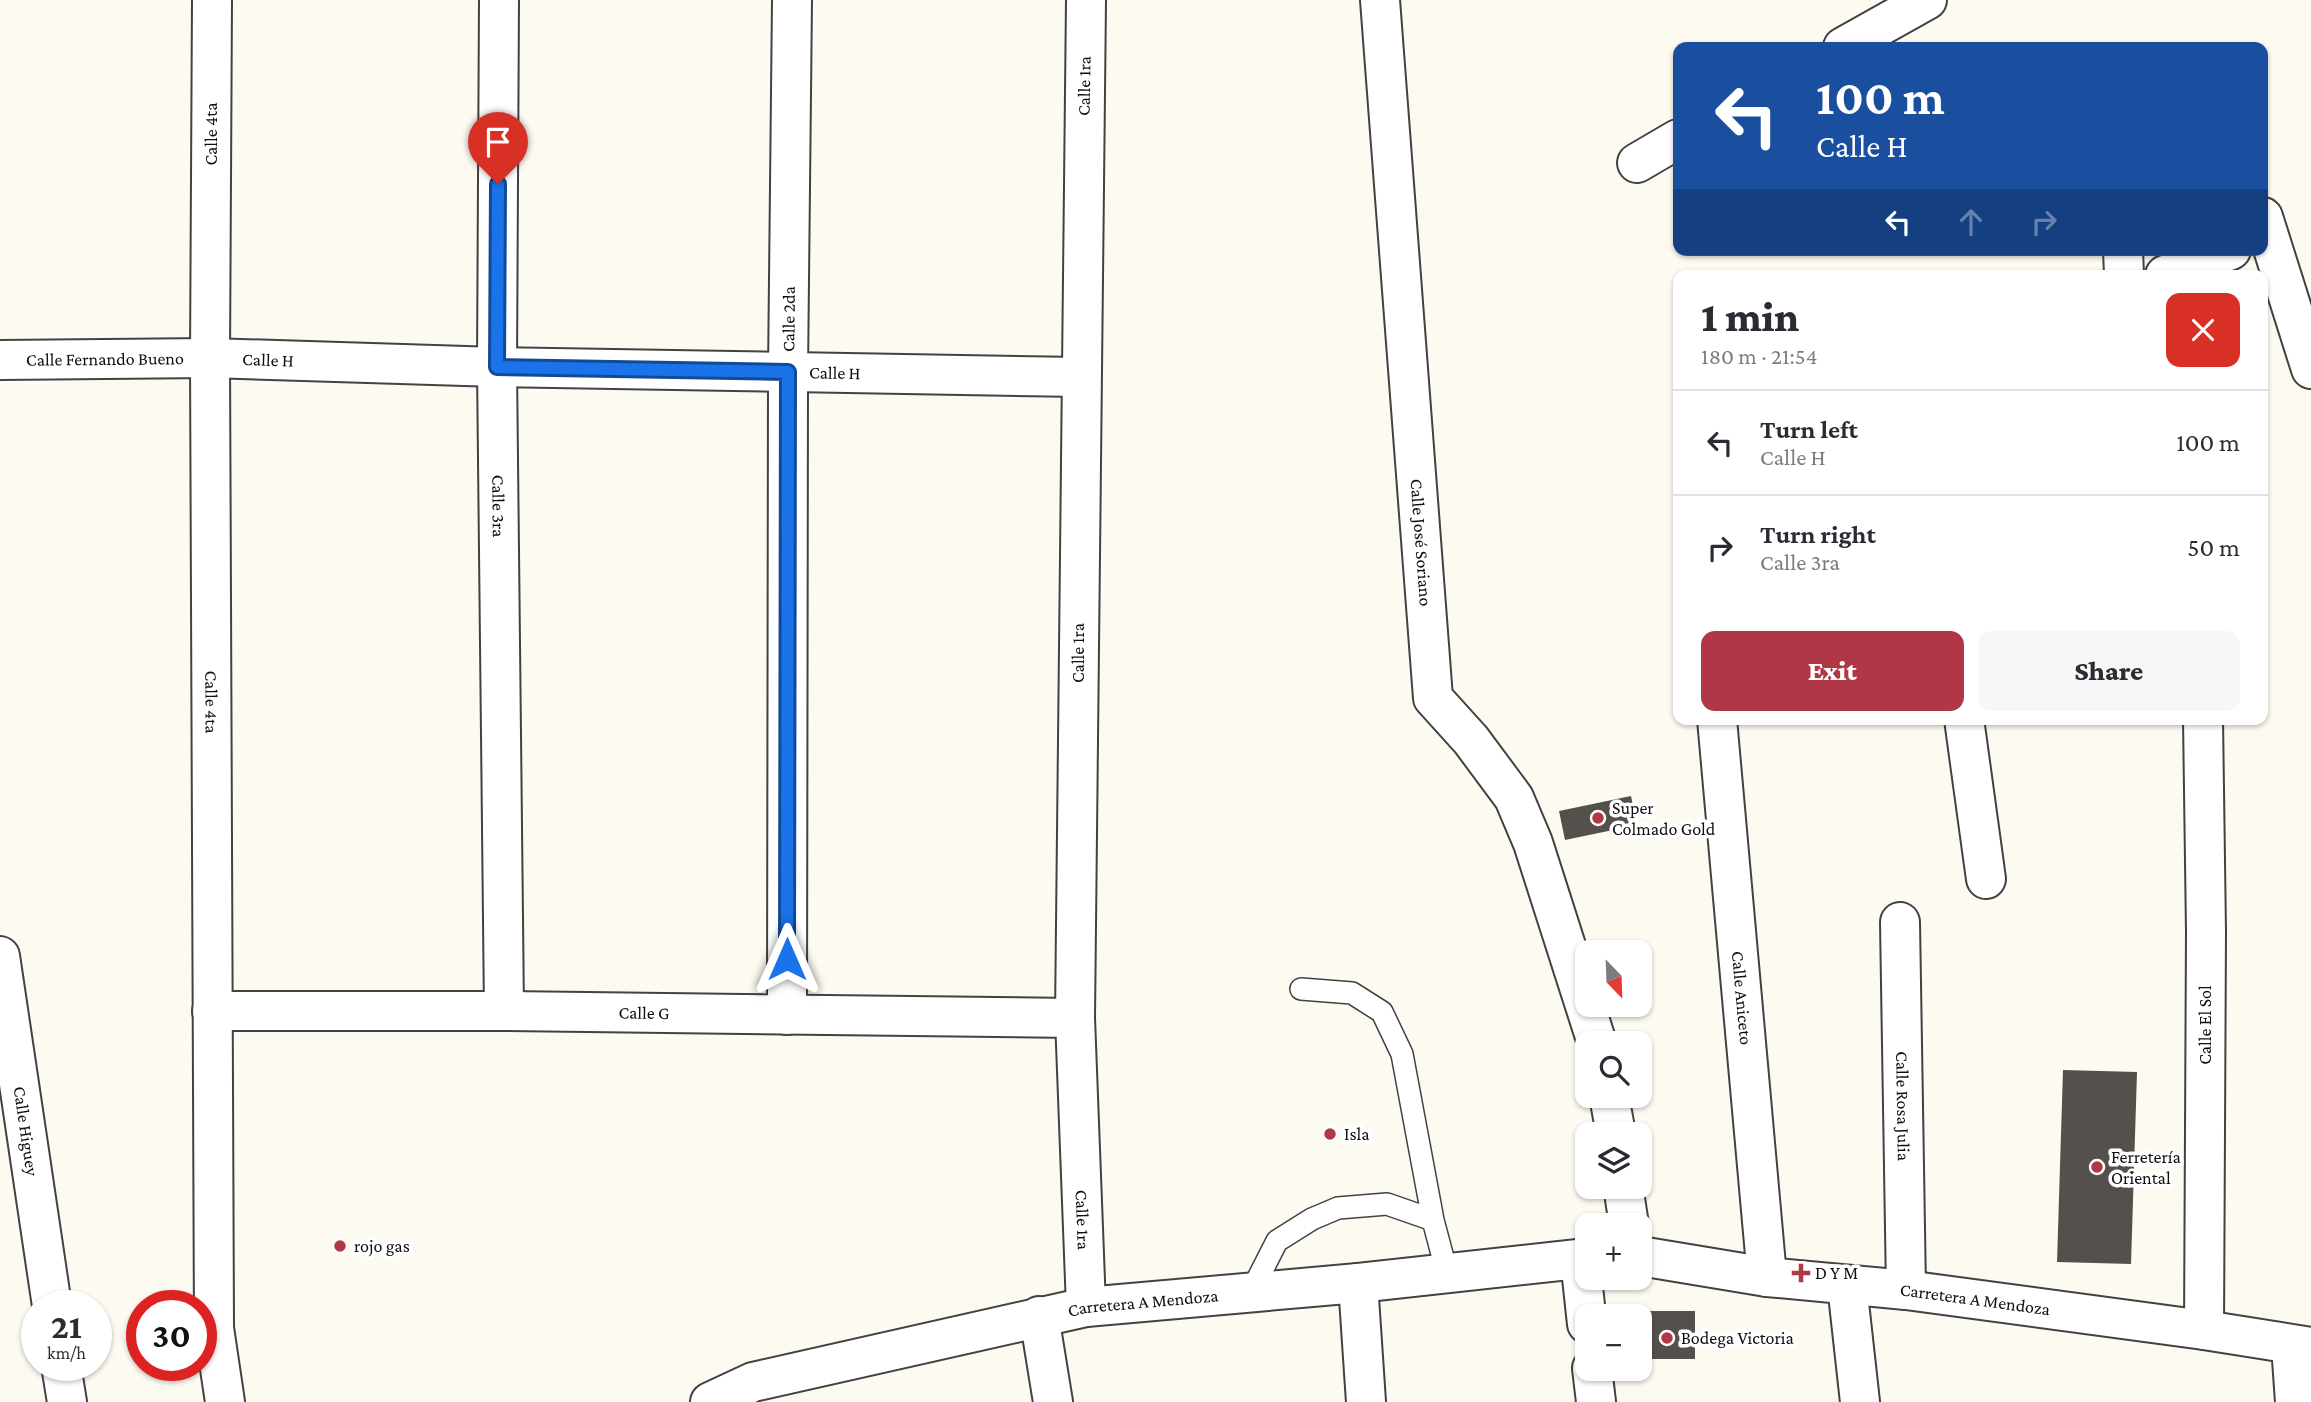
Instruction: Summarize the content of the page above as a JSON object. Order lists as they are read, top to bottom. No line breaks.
{"streets":{"street":["Calle 1ra","Calle 4ta","Calle 2da","Calle Fernando Bueno","Calle H","Calle 3ra","Calle José Soriano","Calle Aniceto","Calle G","Calle El Sol","Calle Rosa Julia","Calle Higuey","Carretera A Mendoza"]},"crossings":[["Calle 1ra","Calle H"],["Calle 1ra","Calle G"],["Calle 1ra","Carretera A Mendoza"],["Calle 4ta","Calle Fernando Bueno"],["Calle 4ta","Calle H"],["Calle 4ta","Calle G"],["Calle 2da","Calle H"],["Calle 2da","Calle G"],["Calle Fernando Bueno","Calle H"],["Calle H","Calle 3ra"],["Calle 3ra","Calle G"],["Calle Aniceto","Carretera A Mendoza"],["Calle El Sol","Carretera A Mendoza"],["Calle Rosa Julia","Carretera A Mendoza"]],"places":{"other":["Super Colmado Gold","Isla","Ferretería Oriental","rojo gas","Bodega Victoria"],"health":["D Y M"]},"north":"bottom right","page":{"turn":["100 m","Calle H"],"heading":["1 min","180 m · 21:54"],"list":[{"name":"Turn left","note":"Calle H","value":"100 m"},{"name":"Turn right","note":"Calle 3ra","value":"50 m"}],"buttons":["Exit","Share"],"map_buttons":["+","−"],"speed":"21 km/h","limit":"30"}}
